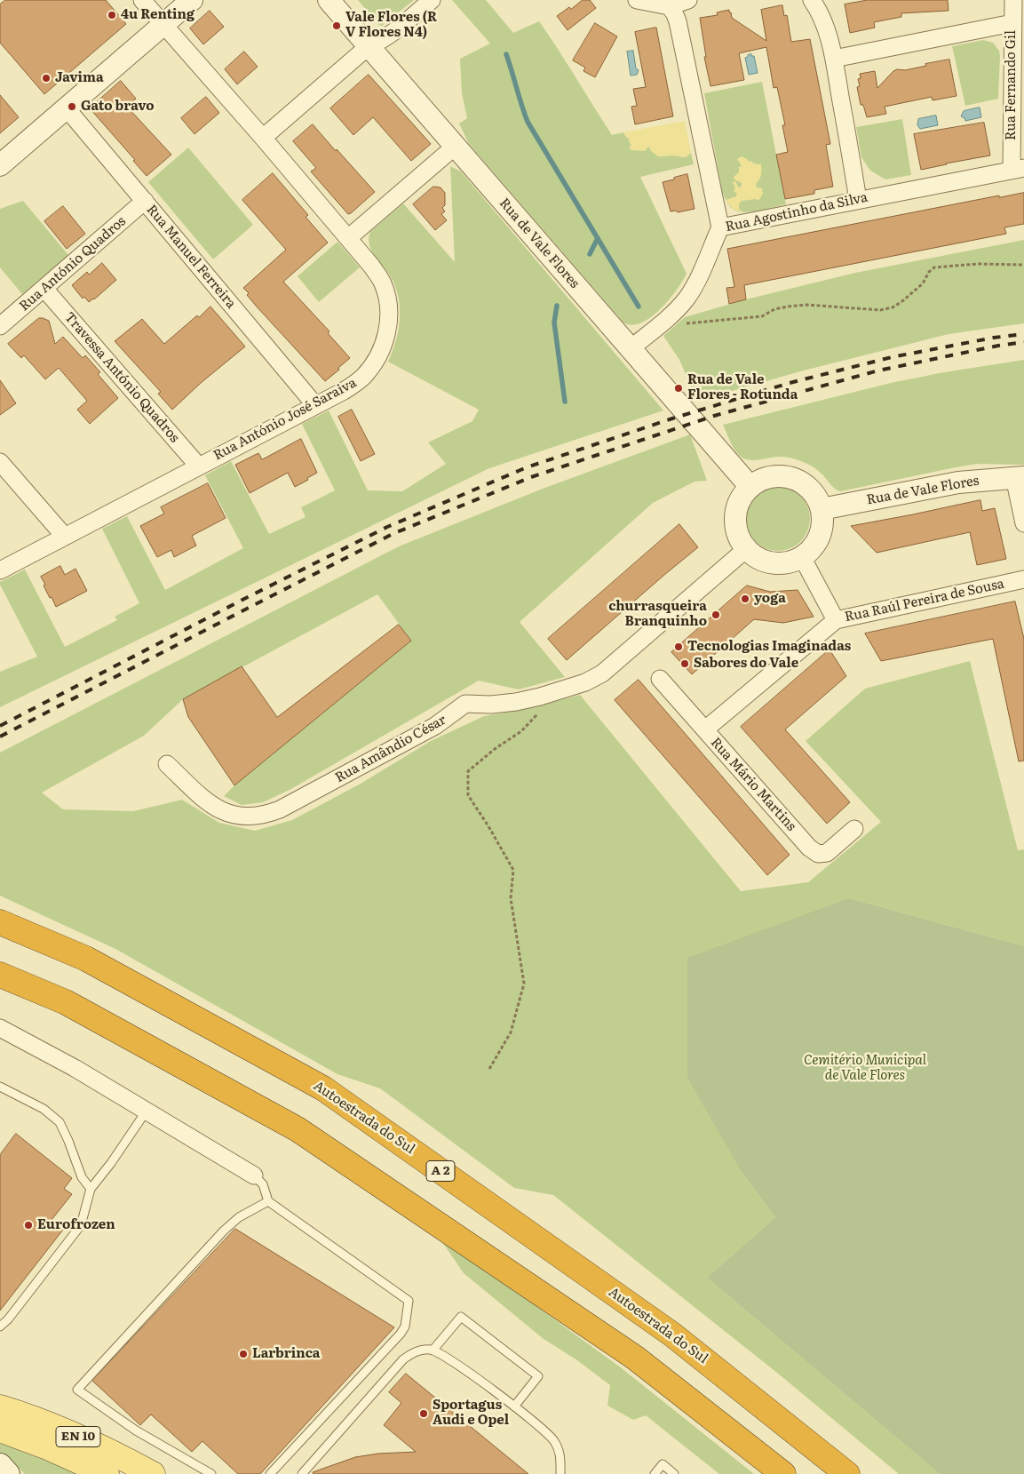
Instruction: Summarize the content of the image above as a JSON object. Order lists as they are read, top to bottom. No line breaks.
{"streets":{"highway":["Autoestrada do Sul","A 2"],"main road":["EN 10"],"street":["Rua Fernando Gil","Rua Agostinho da Silva","Rua de Vale Flores","Rua Manuel Ferreira","Rua António Quadros","Travessa António Quadros","Rua António José Saraiva","Rua Raúl Pereira de Sousa","Rua Amândio César","Rua Mário Martins"]},"crossings":[["Rua Fernando Gil","Rua Agostinho da Silva"],["Rua Agostinho da Silva","Rua de Vale Flores"],["Rua de Vale Flores","Rua Amândio César"],["Rua Manuel Ferreira","Rua António Quadros"],["Rua Manuel Ferreira","Rua António José Saraiva"],["Rua António Quadros","Travessa António Quadros"],["Travessa António Quadros","Rua António José Saraiva"],["Rua Raúl Pereira de Sousa","Rua Mário Martins"]],"parks":["Cemitério Municipal de Vale Flores"],"places":["4u Renting","Vale Flores (R V Flores N4)","Javima","Gato bravo","Rua de Vale Flores - Rotunda","yoga","churrasqueira Branquinho","Tecnologias Imaginadas","Sabores do Vale","Eurofrozen","Larbrinca","Sportagus Audi e Opel"]}
